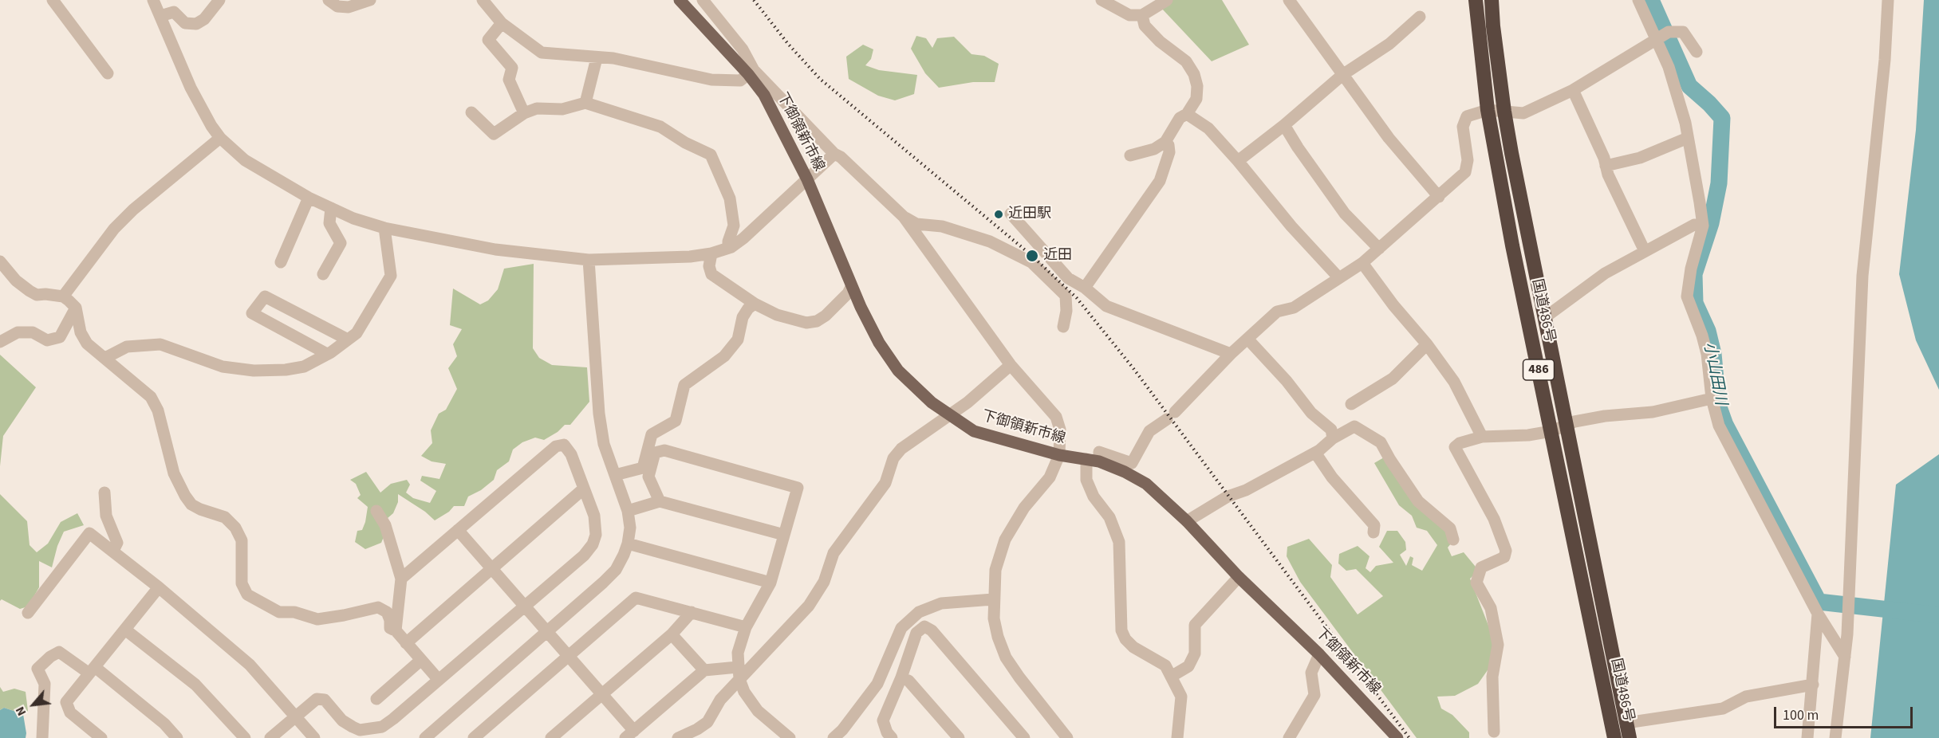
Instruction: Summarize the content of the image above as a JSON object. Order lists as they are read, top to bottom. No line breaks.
{"streets":{"highway":["国道486号","486"],"main road":["下御領新市線"]},"water":["小山田川"],"places":["近田駅","近田"],"scale_bar":"100 m","north":"bottom left"}
